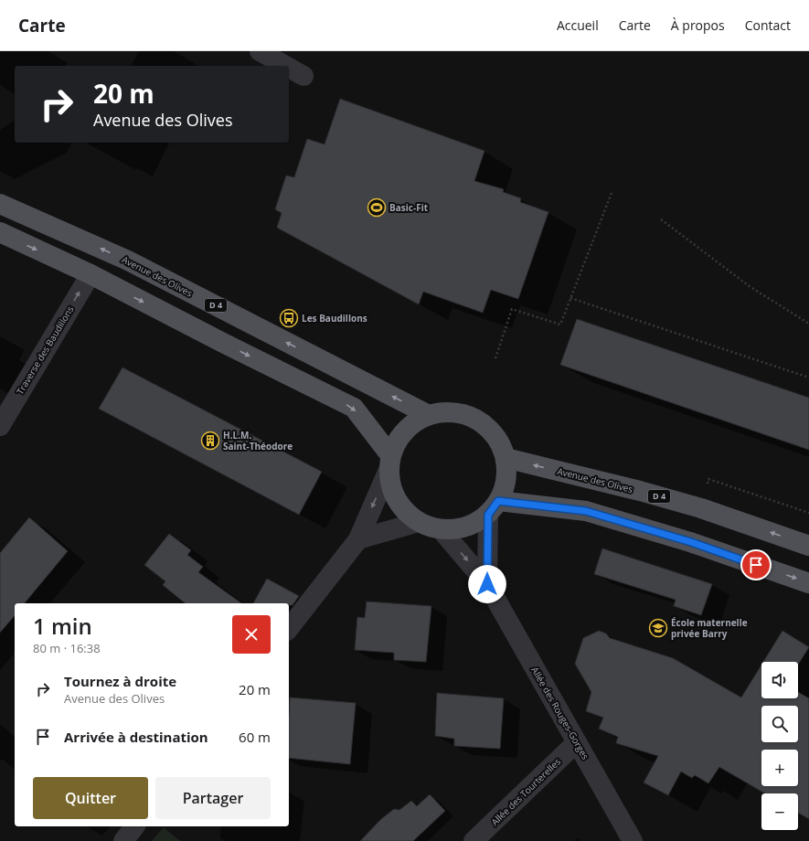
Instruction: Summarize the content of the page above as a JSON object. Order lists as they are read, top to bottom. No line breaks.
{"streets":{"main road":["Avenue des Olives","D 4"],"street":["Traverse des Baudillons","Allée des Rouges-Gorges","Allée des Tourterelles"]},"crossings":[["Avenue des Olives","Allée des Rouges-Gorges"],["Allée des Rouges-Gorges","Allée des Tourterelles"]],"one_way":["Traverse des Baudillons"],"places":{"sports":["Basic-Fit"],"bus stop":["Les Baudillons"],"building":["H.L.M. Saint-Théodore"],"school or university":["École maternelle privée Barry"]},"page":{"header":"Carte","nav":["Accueil","Carte","À propos","Contact"],"turn":["20 m","Avenue des Olives"],"heading":["1 min","80 m · 16:38"],"map_buttons":["+","−"],"list":[{"name":"Tournez à droite","note":"Avenue des Olives","value":"20 m"},{"name":"Arrivée à destination","value":"60 m"}],"buttons":["Quitter","Partager"]}}
